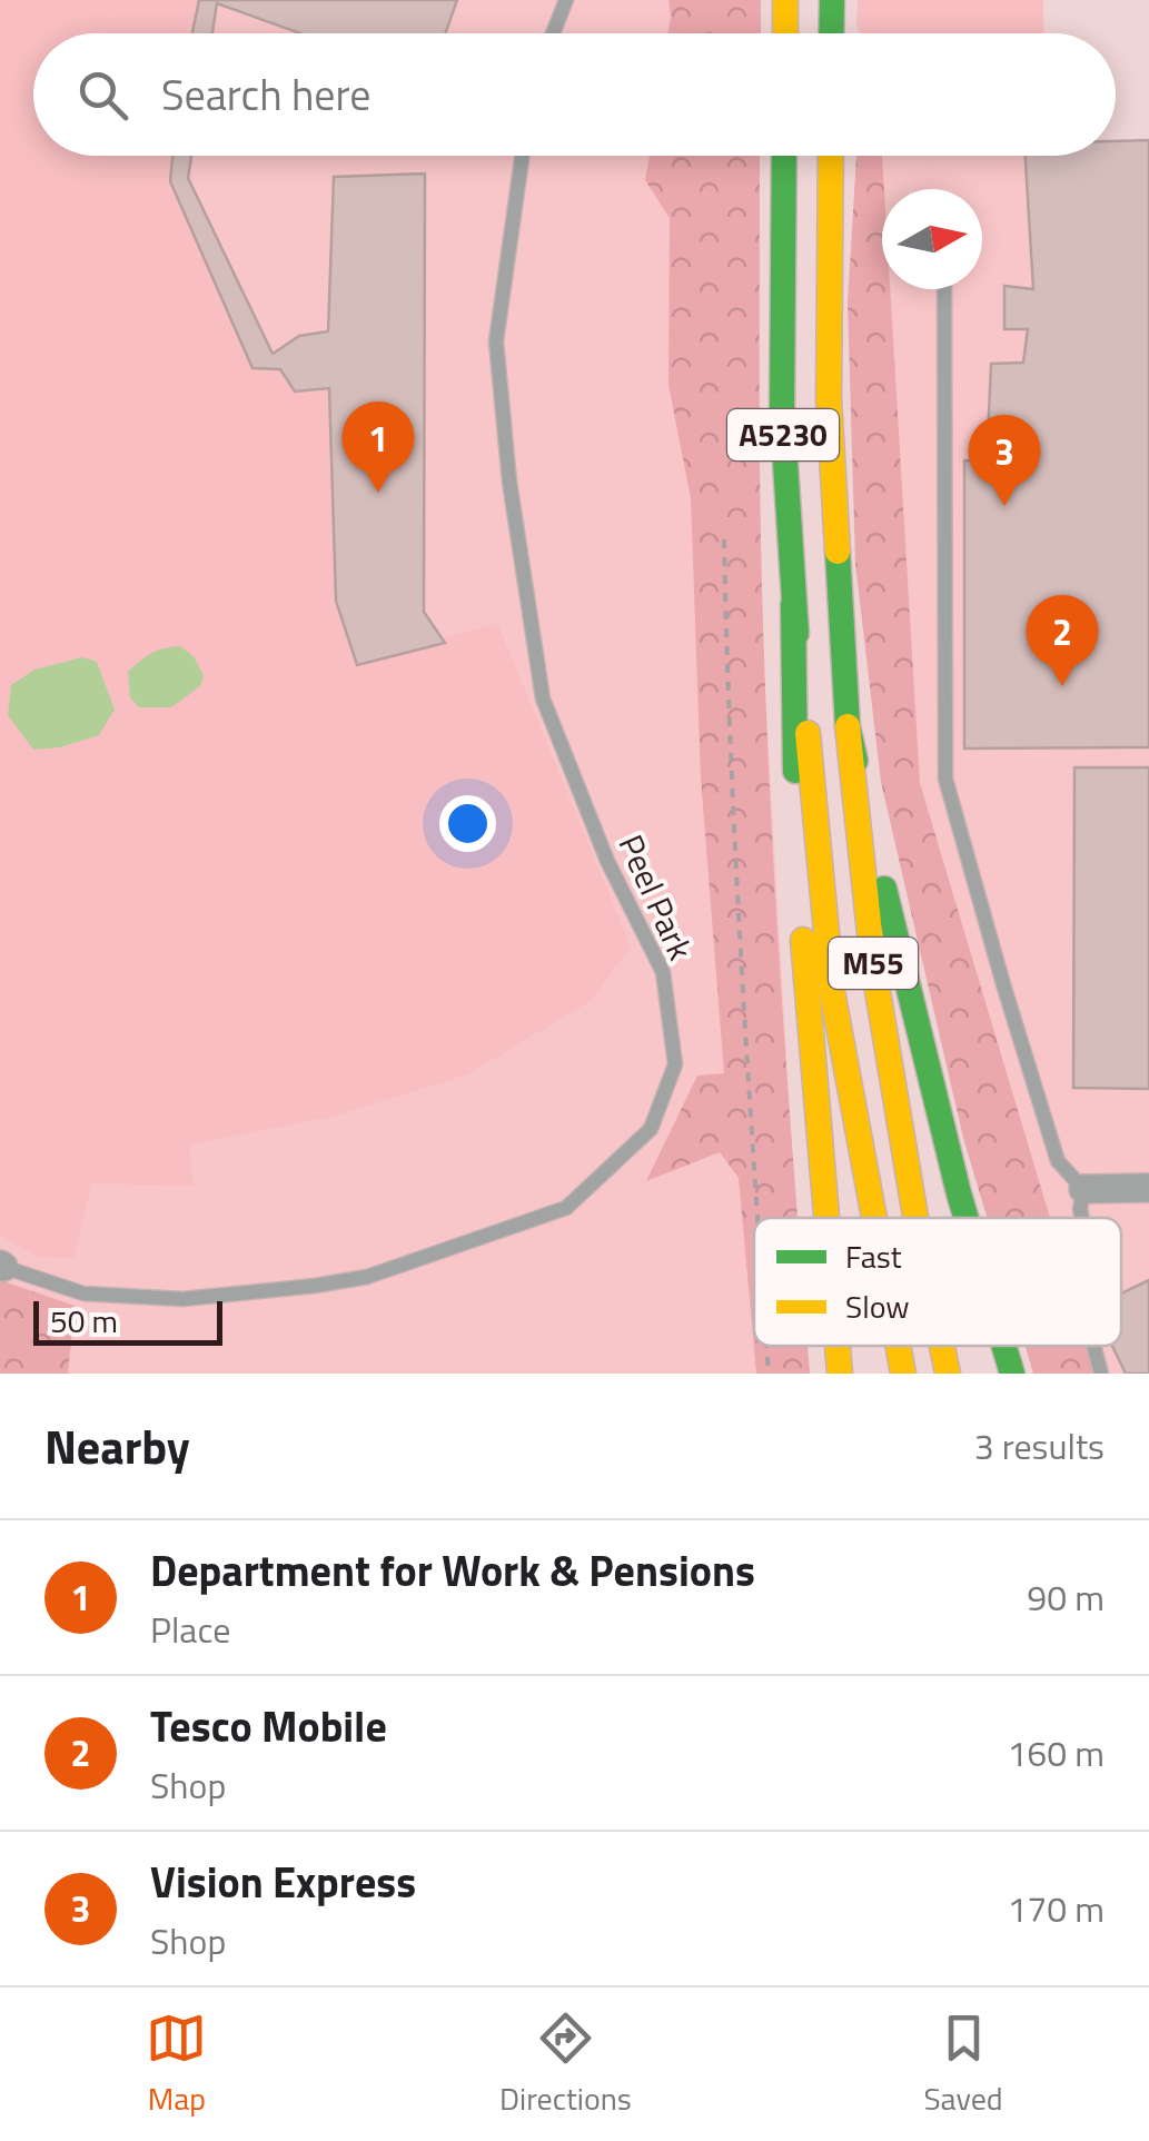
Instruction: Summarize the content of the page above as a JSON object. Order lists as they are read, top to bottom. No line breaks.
{"streets":{"main road":["A5230","M55"],"lane":["Peel Park"]},"crossings":[["A5230","M55"]],"legend":["Fast","Slow"],"scale_bar":"50 m","north":"right","page":{"search":"Search here","pins":["1","3","2"],"scale":"50 m","heading":["Nearby","3 results"],"list":[{"mark":"1","name":"Department for Work & Pensions","note":"Place","value":"90 m"},{"mark":"2","name":"Tesco Mobile","note":"Shop","value":"160 m"},{"mark":"3","name":"Vision Express","note":"Shop","value":"170 m"}],"nav":["Map","Directions","Saved"]}}
